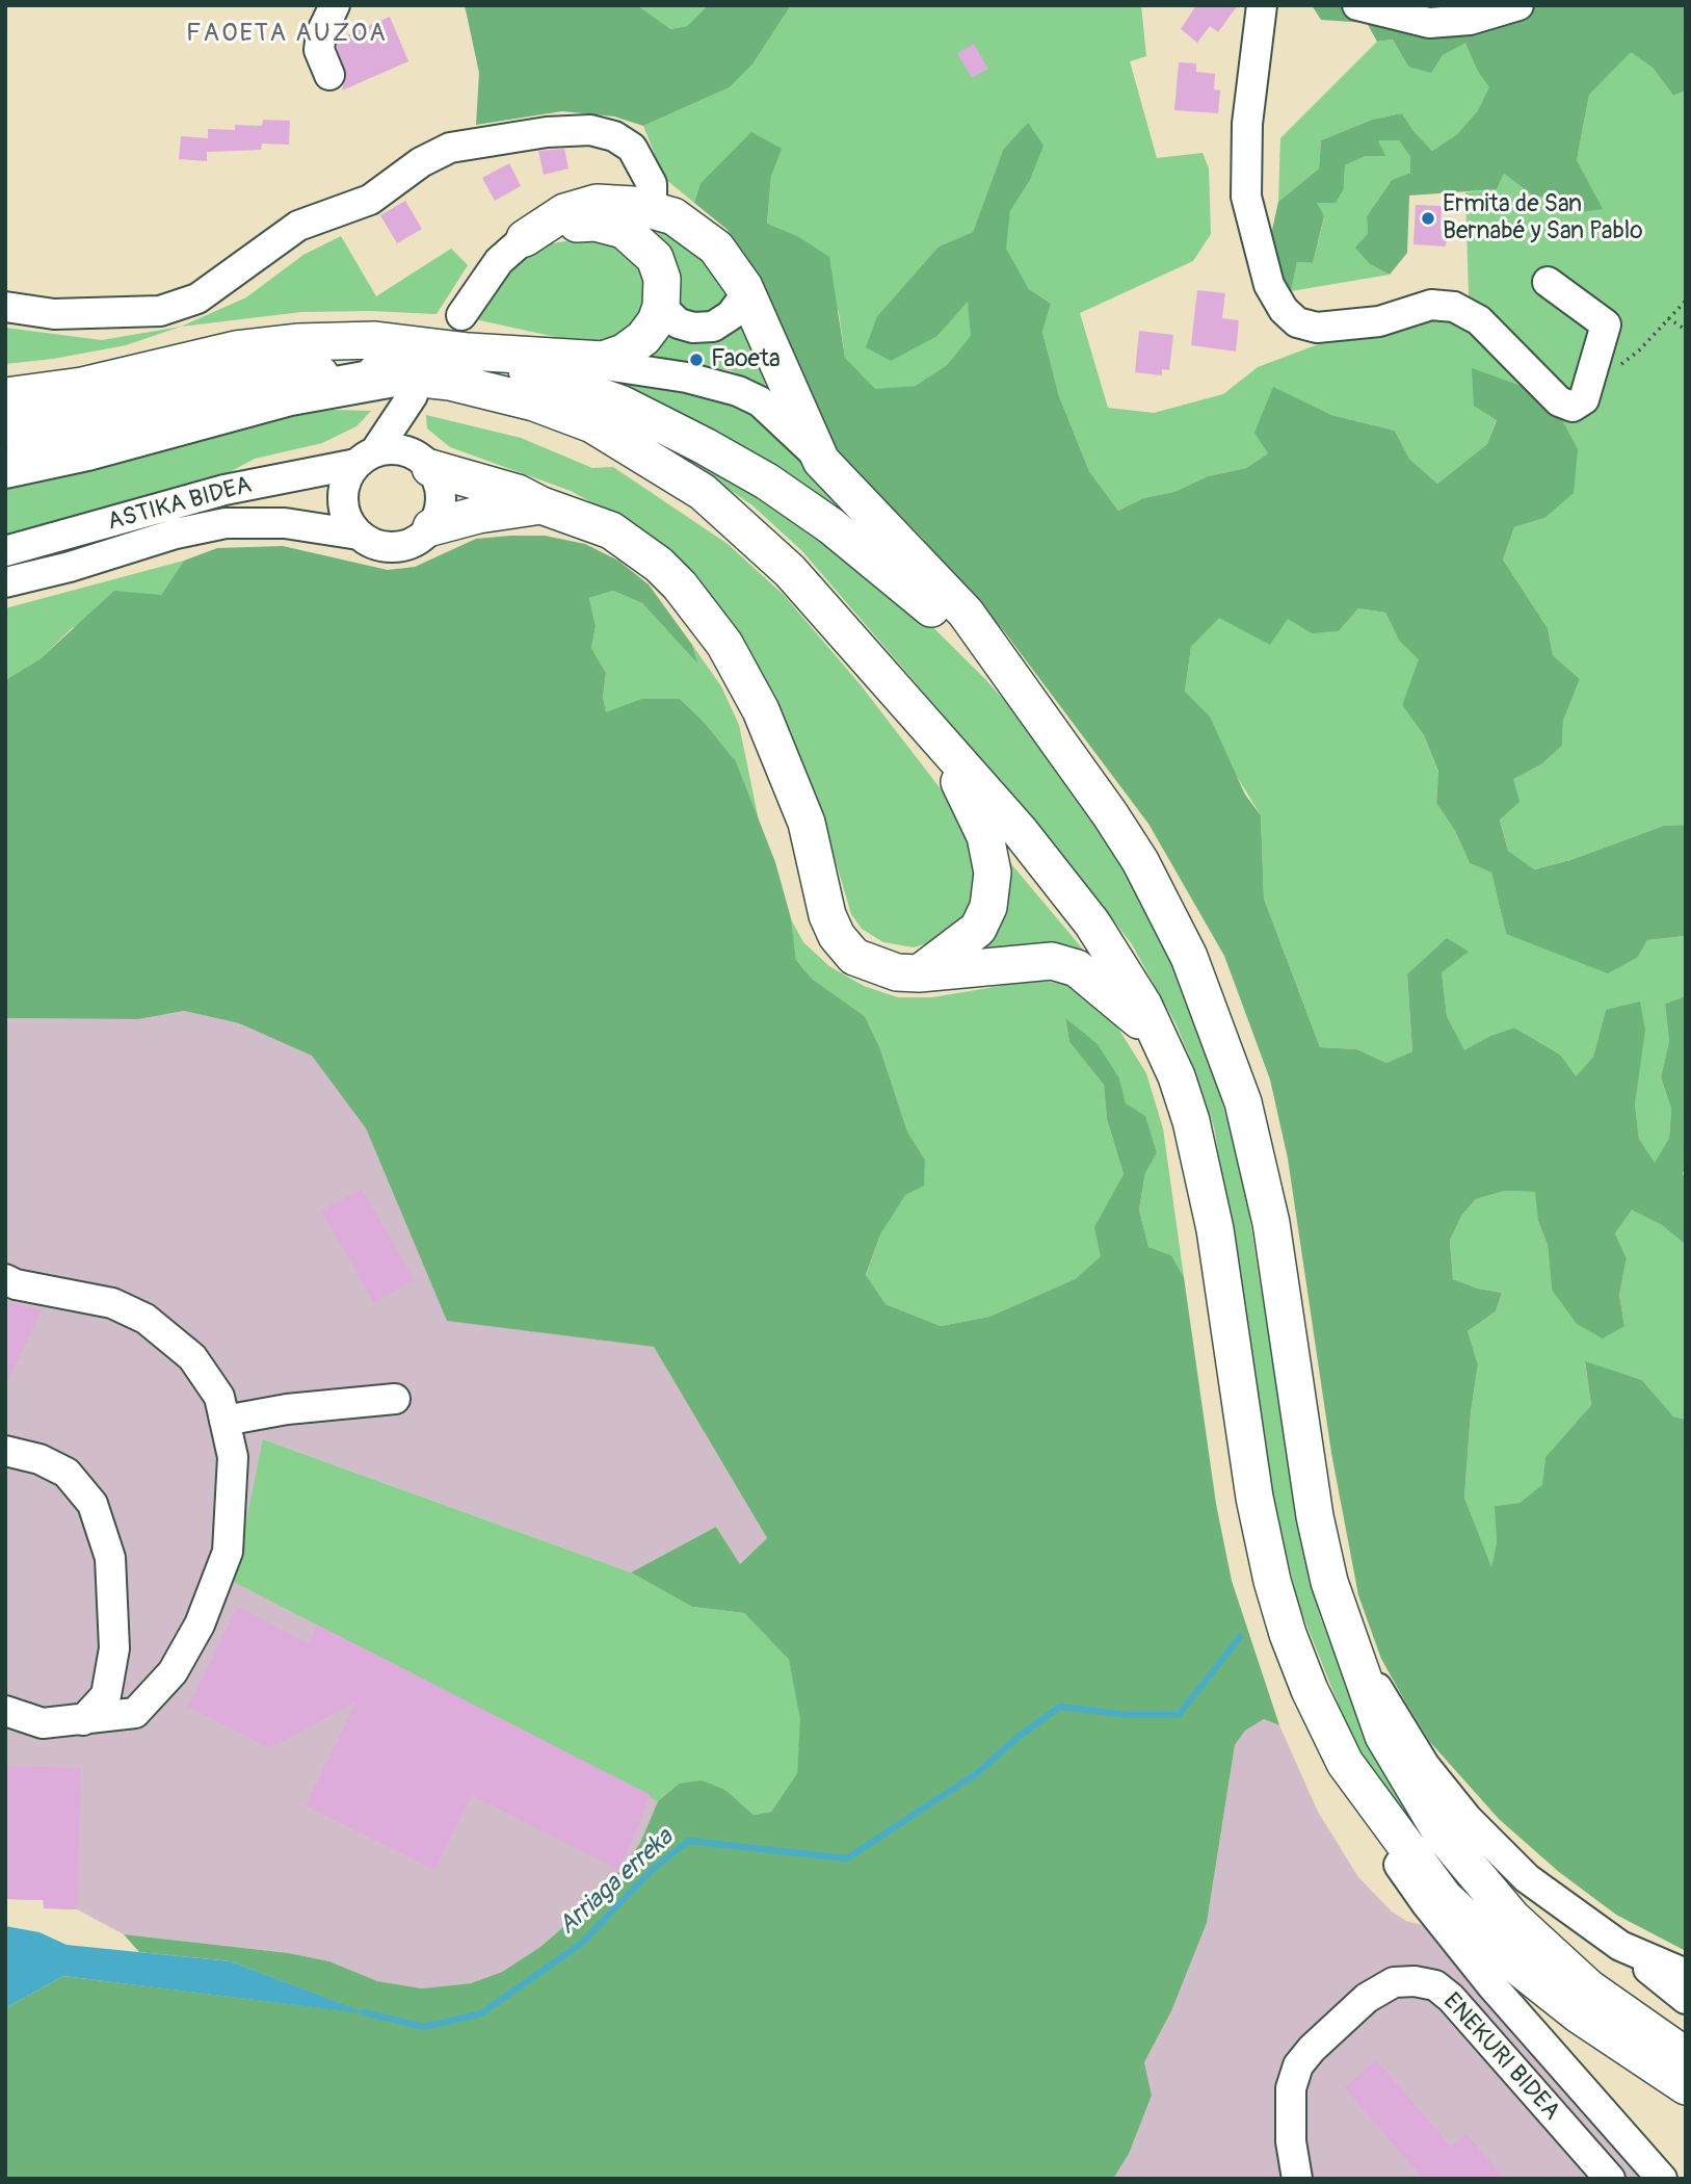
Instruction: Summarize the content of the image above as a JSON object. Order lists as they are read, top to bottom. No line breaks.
{"streets":{"street":["ASTIKA BIDEA","ENEKURI BIDEA"]},"districts":["FAOETA AUZOA"],"water":["Arriaga erreka"],"places":["Ermita de San Bernabé y San Pablo","Faoeta"]}
